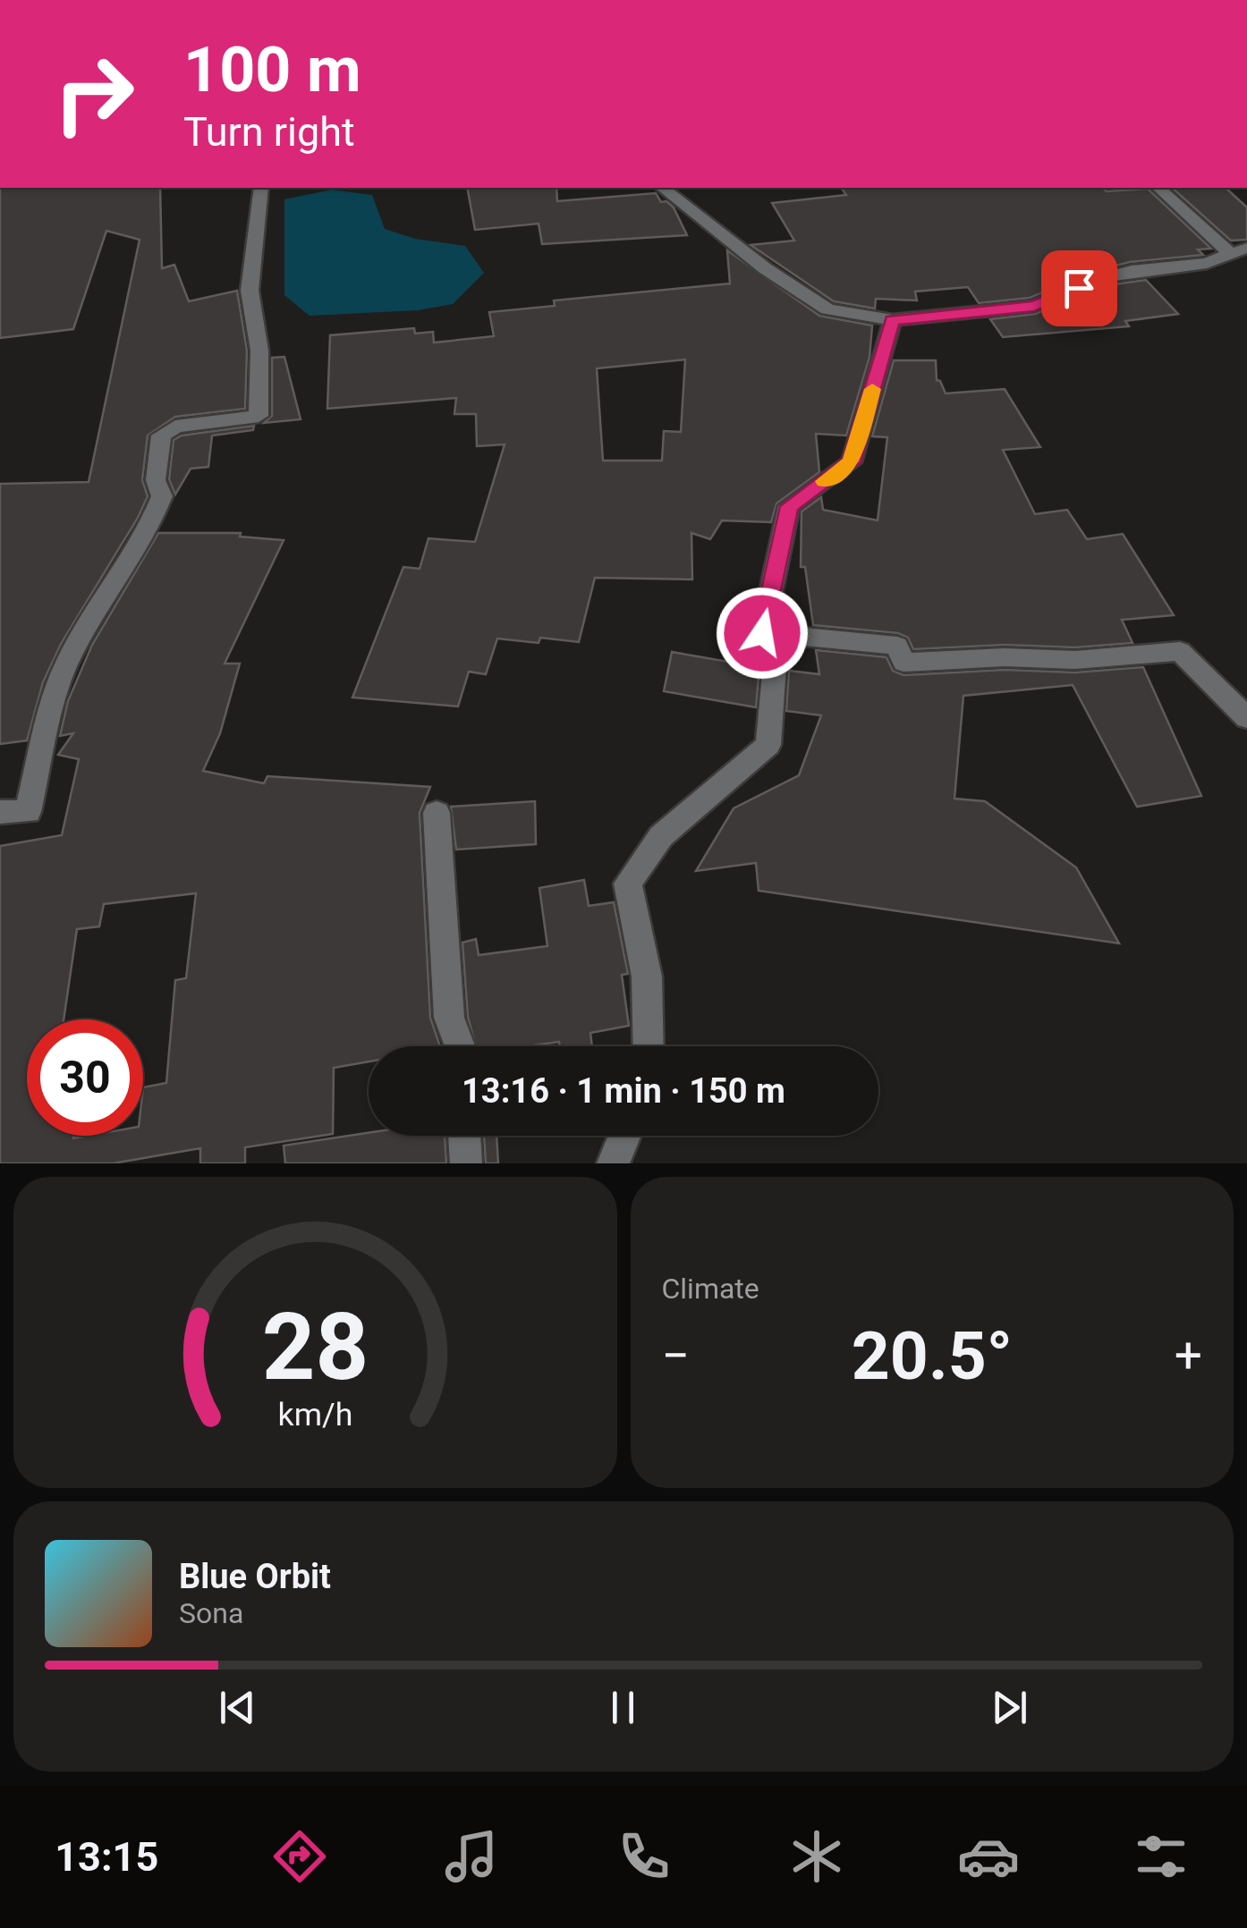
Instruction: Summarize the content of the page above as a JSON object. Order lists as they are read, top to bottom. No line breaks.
{"page":{"turn":["100 m","Turn right"],"limit":"30","trip":"13:16 · 1 min · 150 m","tile":"Climate","heat":["−","20.5°","+"],"song":["Blue Orbit","Sona"],"tabs":"13:15","gauge":["28","km/h"]}}
